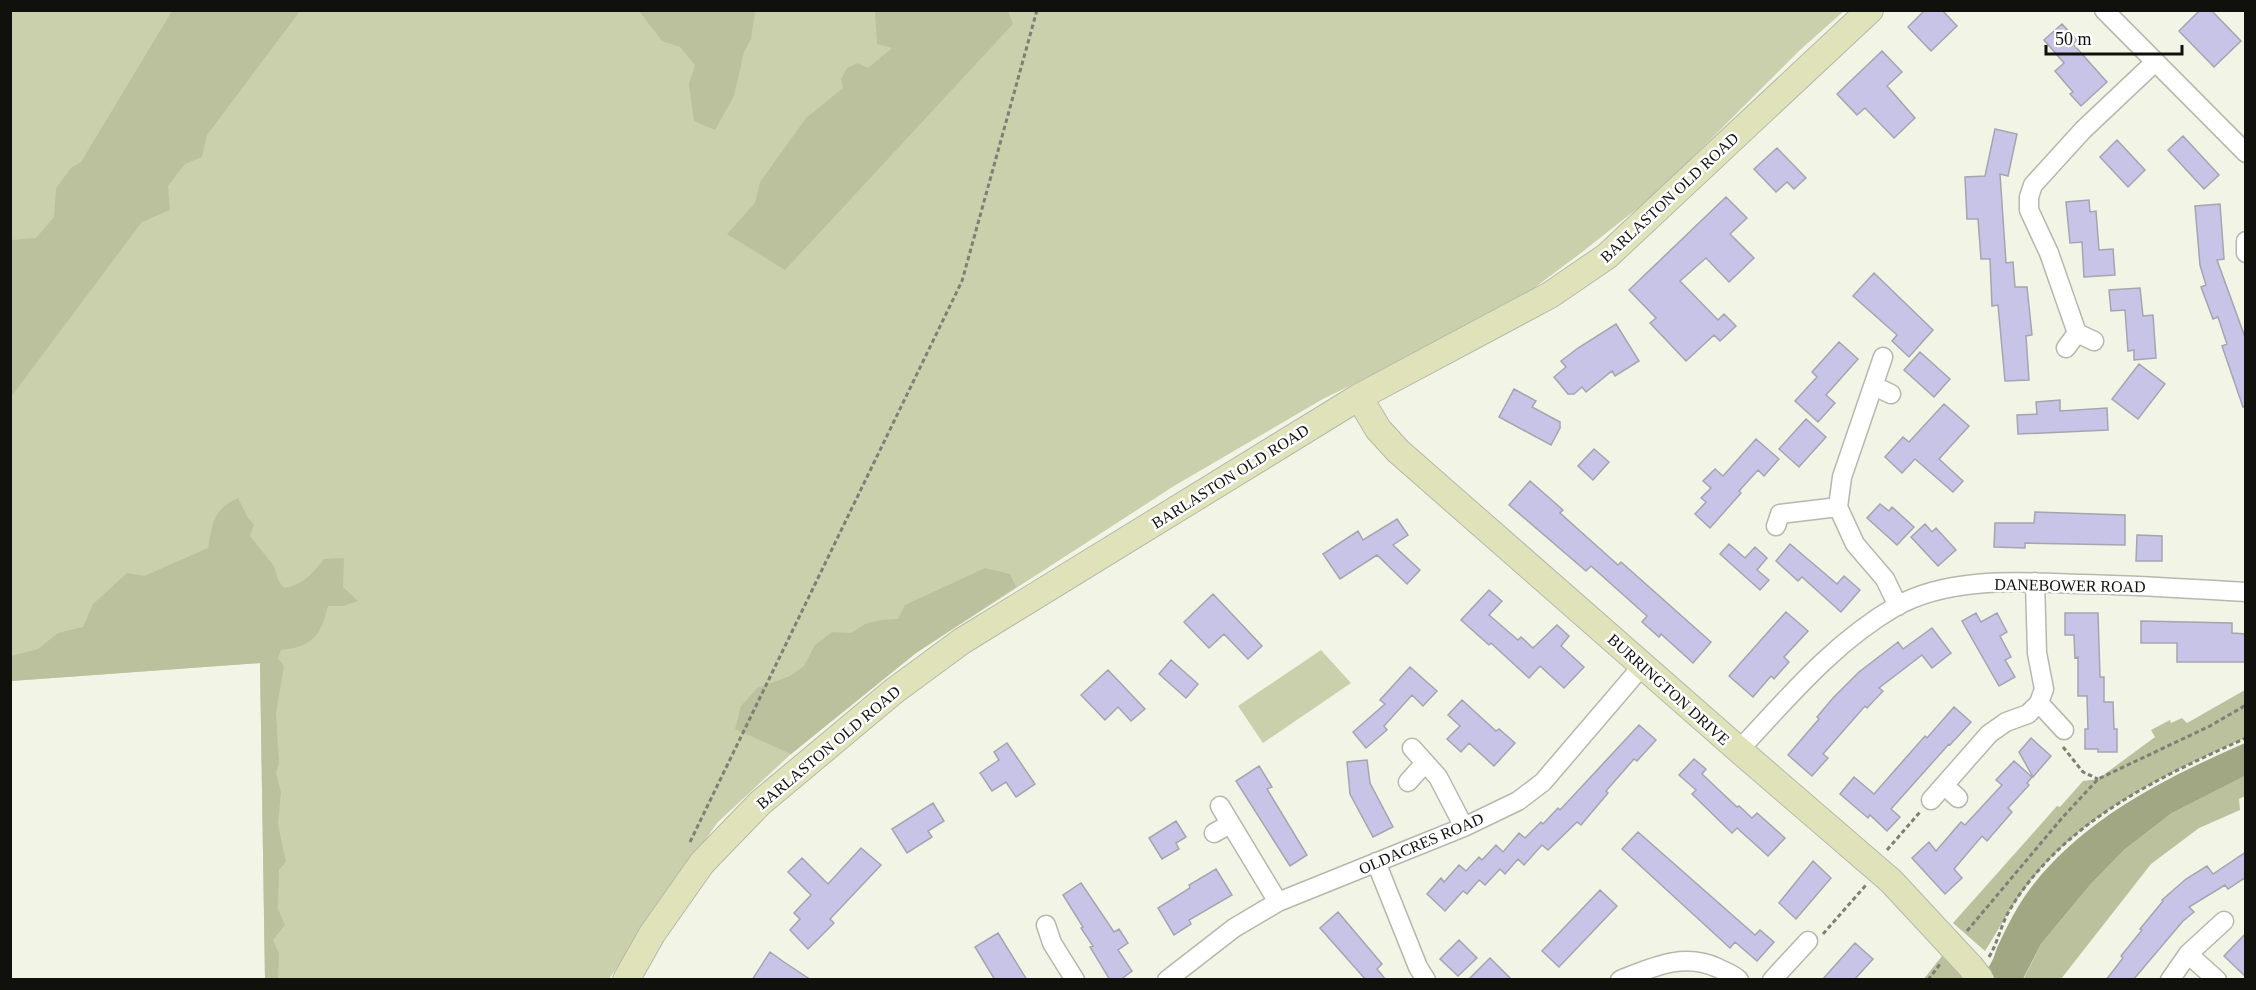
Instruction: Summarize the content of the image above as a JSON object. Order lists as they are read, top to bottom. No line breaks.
{"streets":{"street":["BARLASTON OLD ROAD","DANEBOWER ROAD","BURRINGTON DRIVE","OLDACRES ROAD"]},"crossings":[["BARLASTON OLD ROAD","BURRINGTON DRIVE"],["DANEBOWER ROAD","BURRINGTON DRIVE"],["BURRINGTON DRIVE","OLDACRES ROAD"]],"scale_bar":"50 m"}
